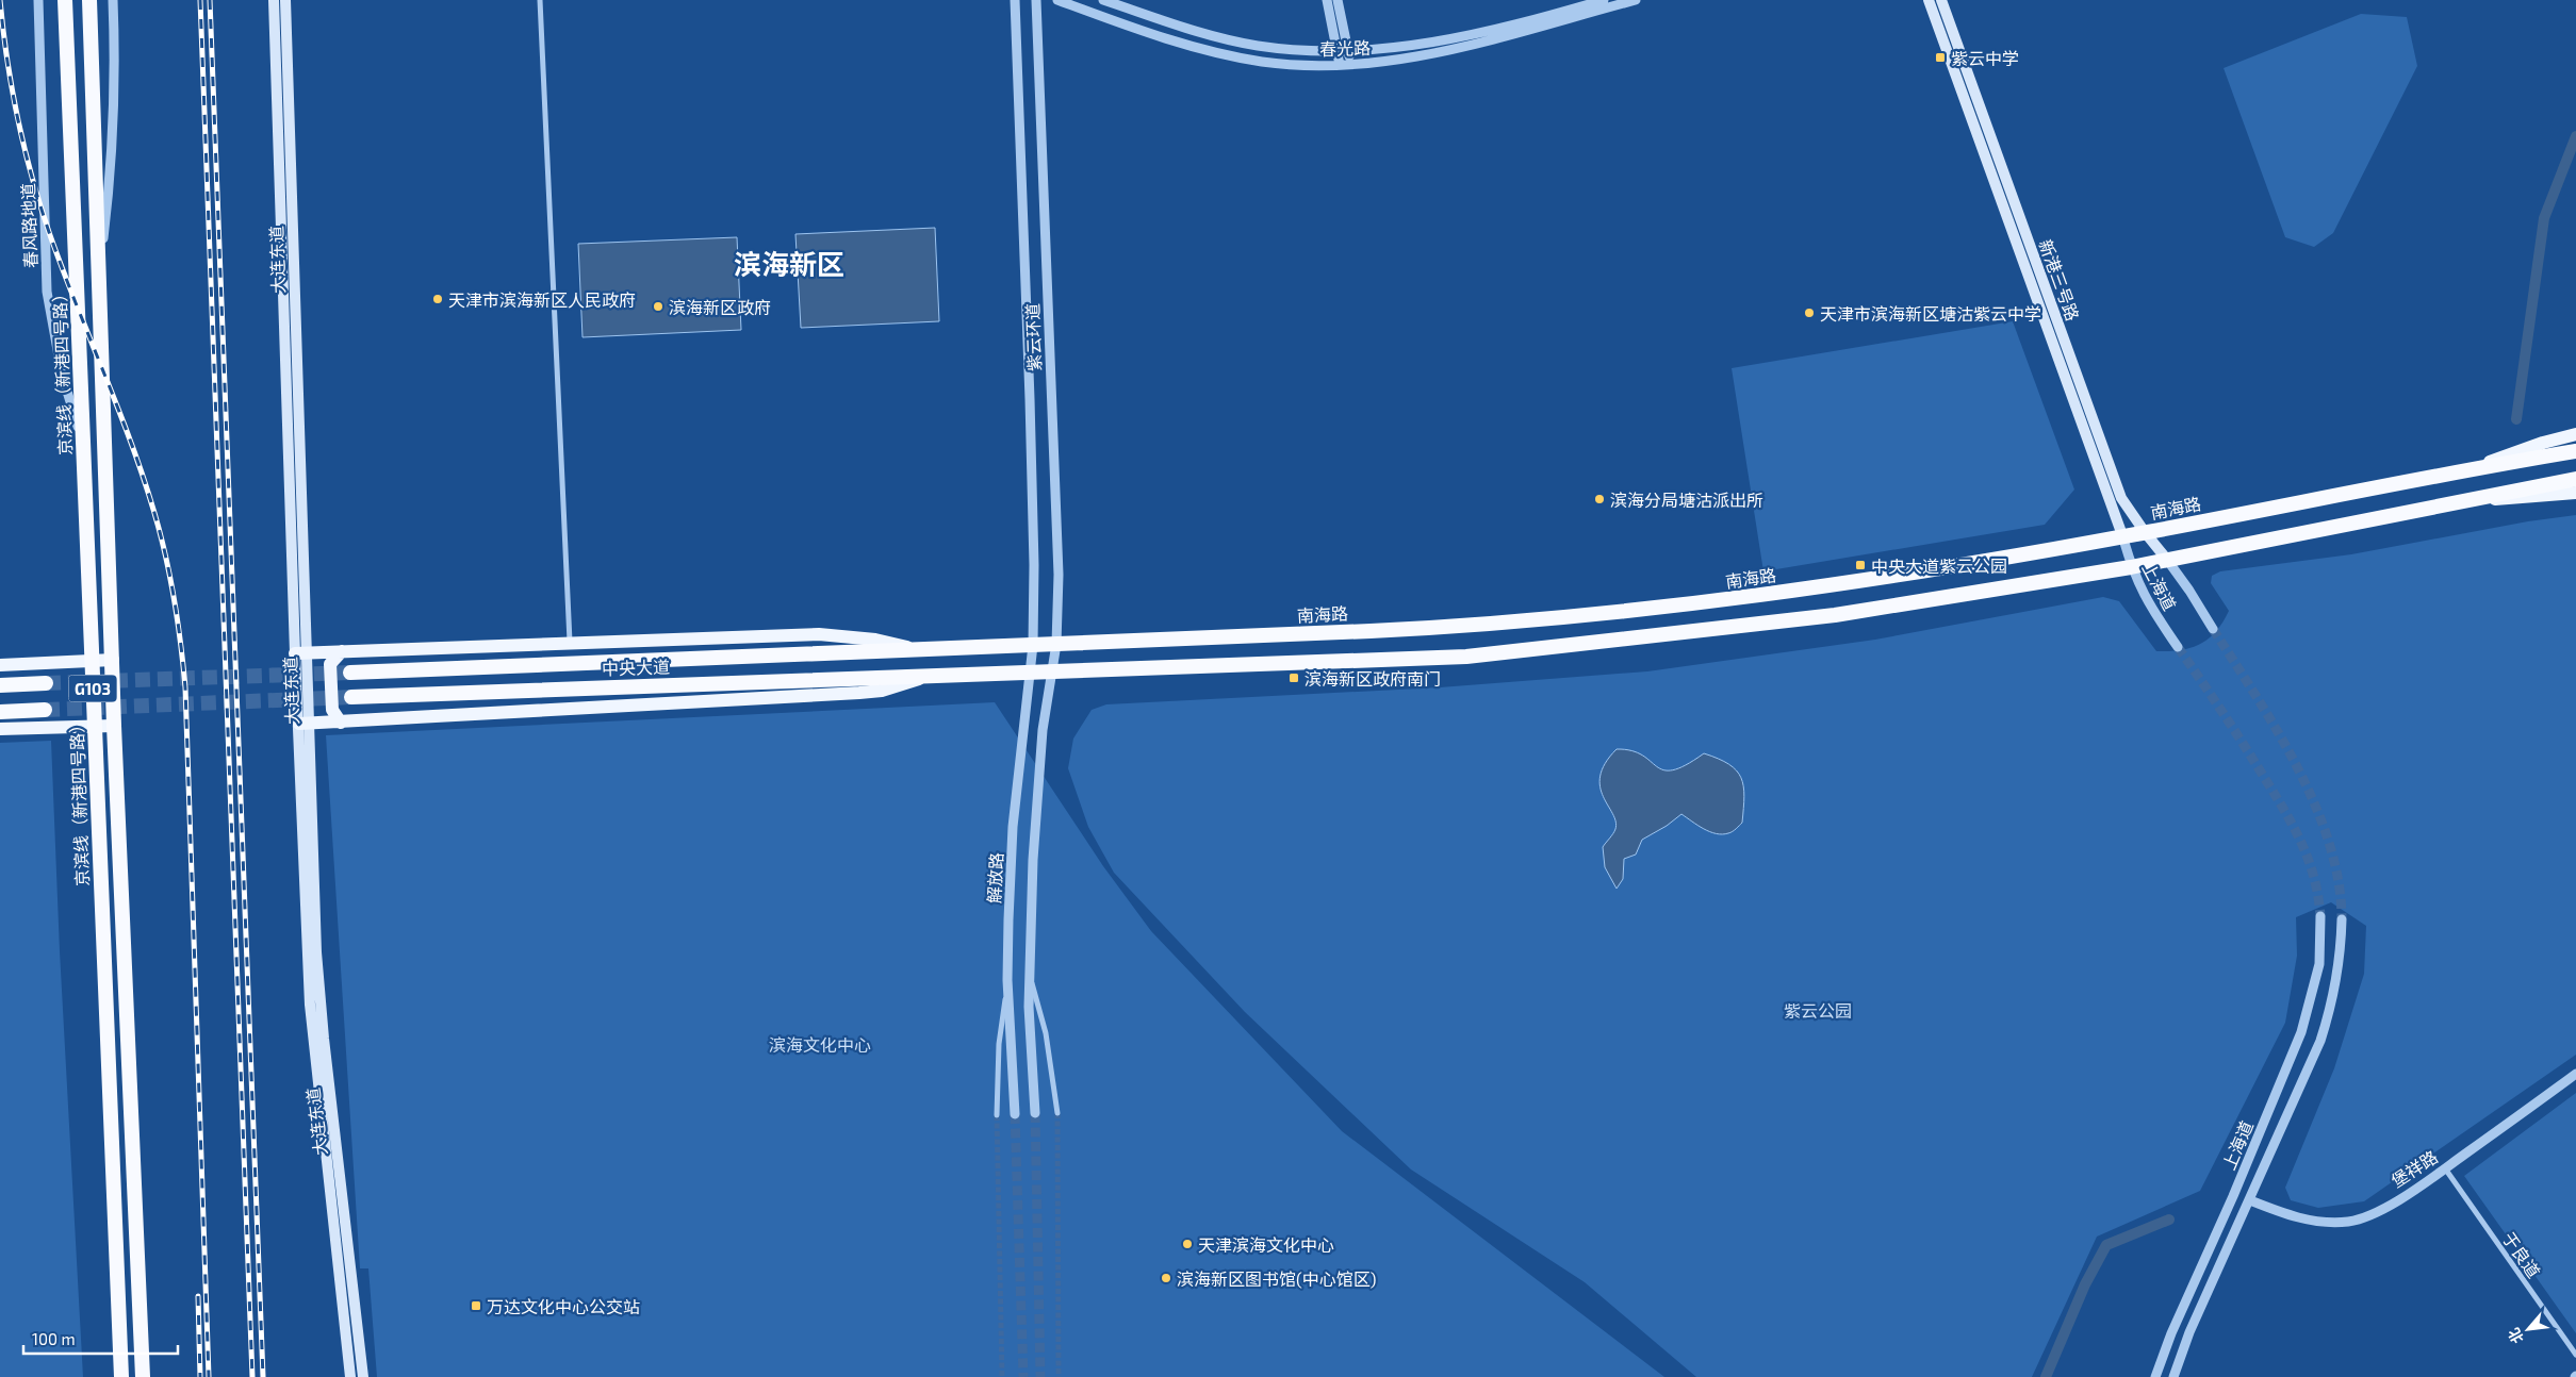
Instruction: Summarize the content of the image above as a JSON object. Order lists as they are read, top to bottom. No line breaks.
{"streets":{"highway":["京滨线（新港四号路）","南海路","中央大道","G103"],"main road":["大连东道","新港三号路"],"street":["春光路","春风路地道","紫云环道","上海道","解放路","堡祥路","于良道"]},"crossings":[["春风路地道","京滨线（新港四号路）"],["新港三号路","南海路"],["新港三号路","上海道"],["紫云环道","南海路"],["紫云环道","解放路"],["南海路","上海道"],["南海路","中央大道"],["南海路","解放路"],["上海道","堡祥路"],["堡祥路","于良道"]],"districts":["滨海新区"],"parks":["紫云公园","滨海文化中心"],"places":{"transit":["紫云中学","中央大道紫云公园","滨海新区政府南门","万达文化中心公交站"],"other":["天津市滨海新区人民政府","滨海新区政府","天津市滨海新区塘沽紫云中学","滨海分局塘沽派出所","天津滨海文化中心","滨海新区图书馆(中心馆区)"]},"scale_bar":"100 m","north":"bottom left"}
